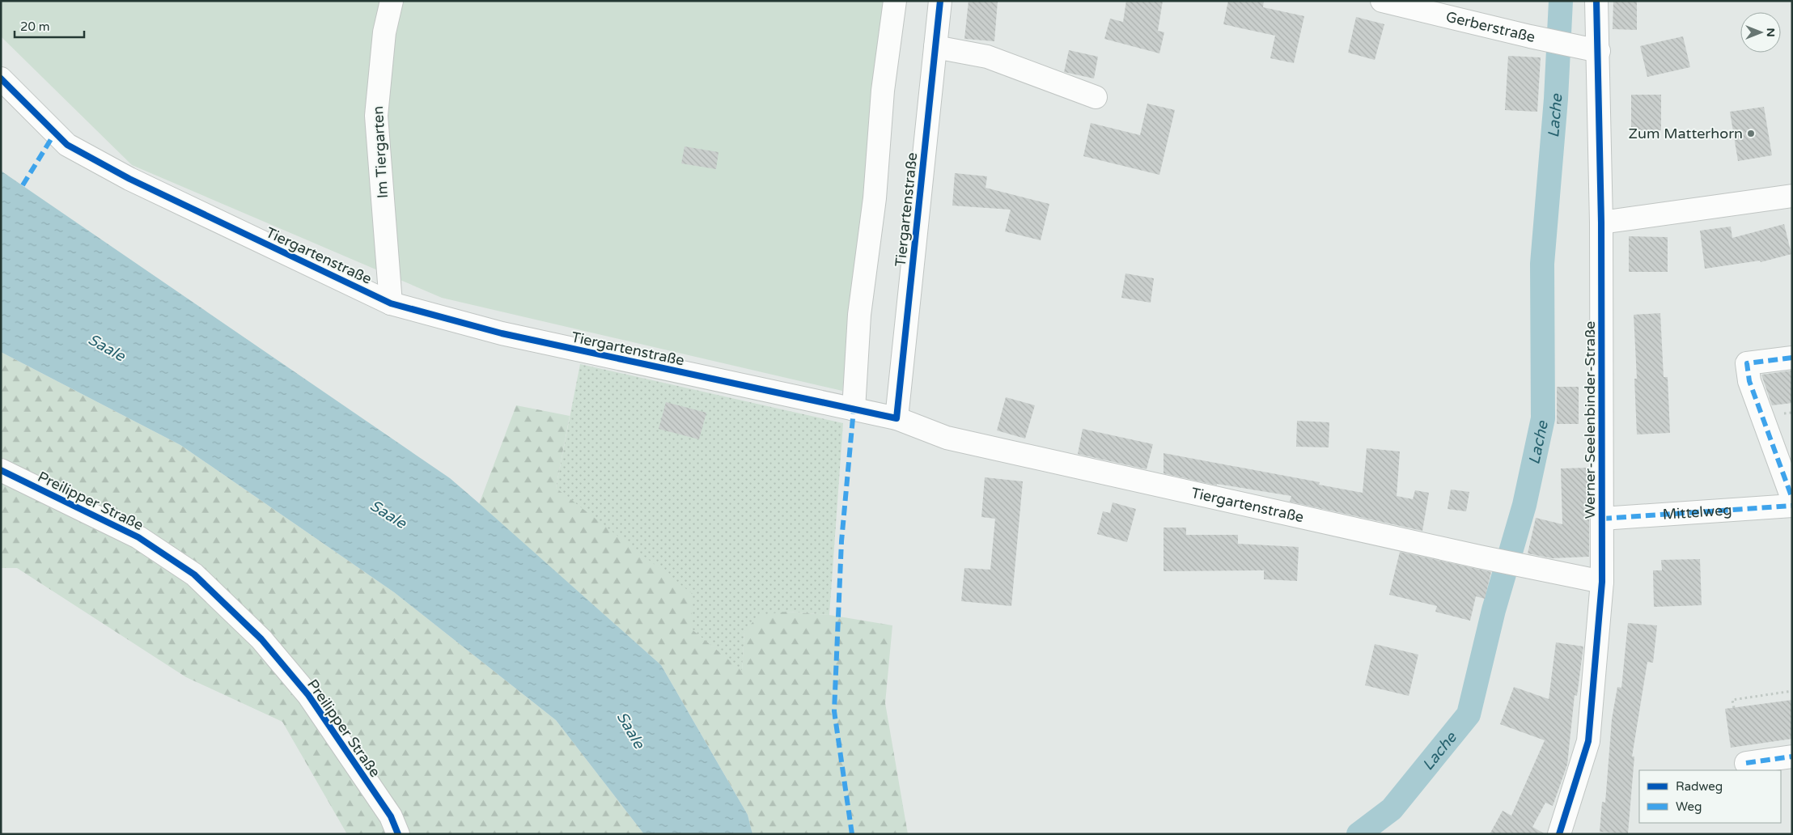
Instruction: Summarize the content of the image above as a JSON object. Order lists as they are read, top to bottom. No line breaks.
{"streets":{"street":["Gerberstraße","Im Tiergarten","Tiergartenstraße","Werner-Seelenbinder-Straße","Preilipper Straße","Mittelweg"]},"crossings":[["Gerberstraße","Werner-Seelenbinder-Straße"],["Im Tiergarten","Tiergartenstraße"],["Tiergartenstraße","Werner-Seelenbinder-Straße"],["Werner-Seelenbinder-Straße","Mittelweg"]],"water":["Lache","Saale"],"places":["Zum Matterhorn"],"legend":["Radweg","Weg"],"scale_bar":"20 m","north":"right"}
